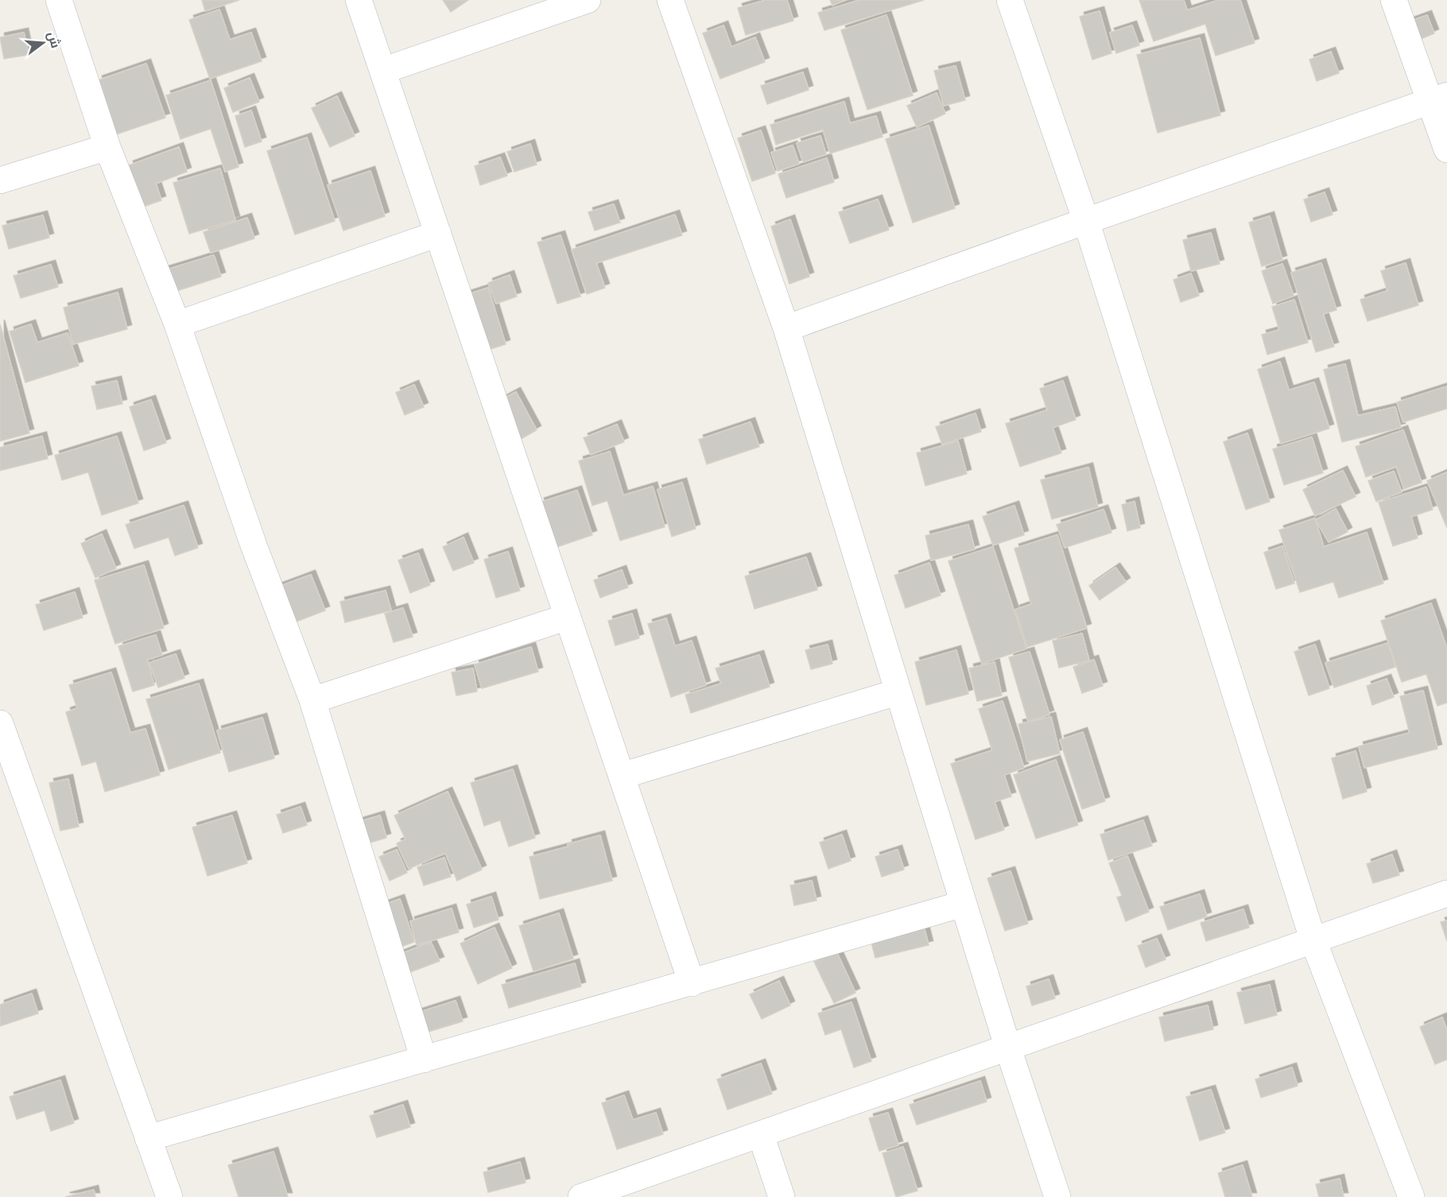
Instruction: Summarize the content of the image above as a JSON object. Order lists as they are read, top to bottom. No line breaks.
{"north":"right"}
